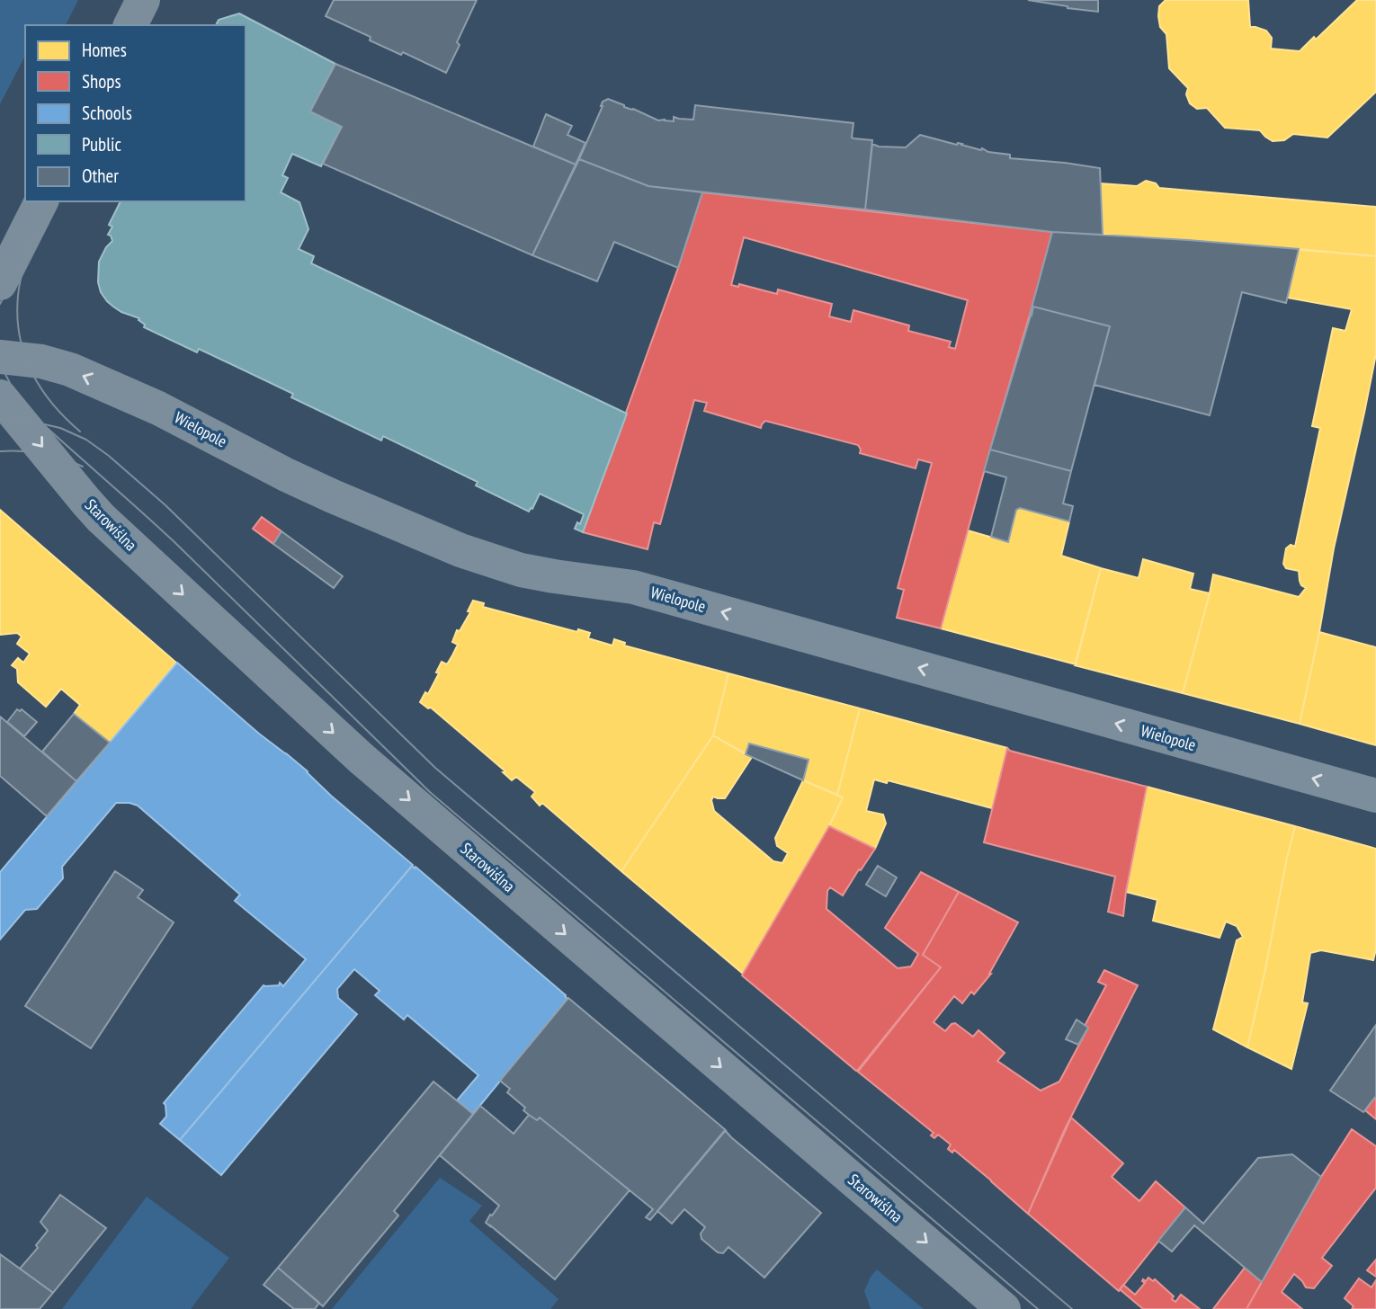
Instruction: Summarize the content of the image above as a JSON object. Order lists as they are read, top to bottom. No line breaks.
{"streets":{"street":["Wielopole","Starowiślna"]},"one_way":["Wielopole","Starowiślna"],"legend":["Homes","Shops","Schools","Public","Other"]}
